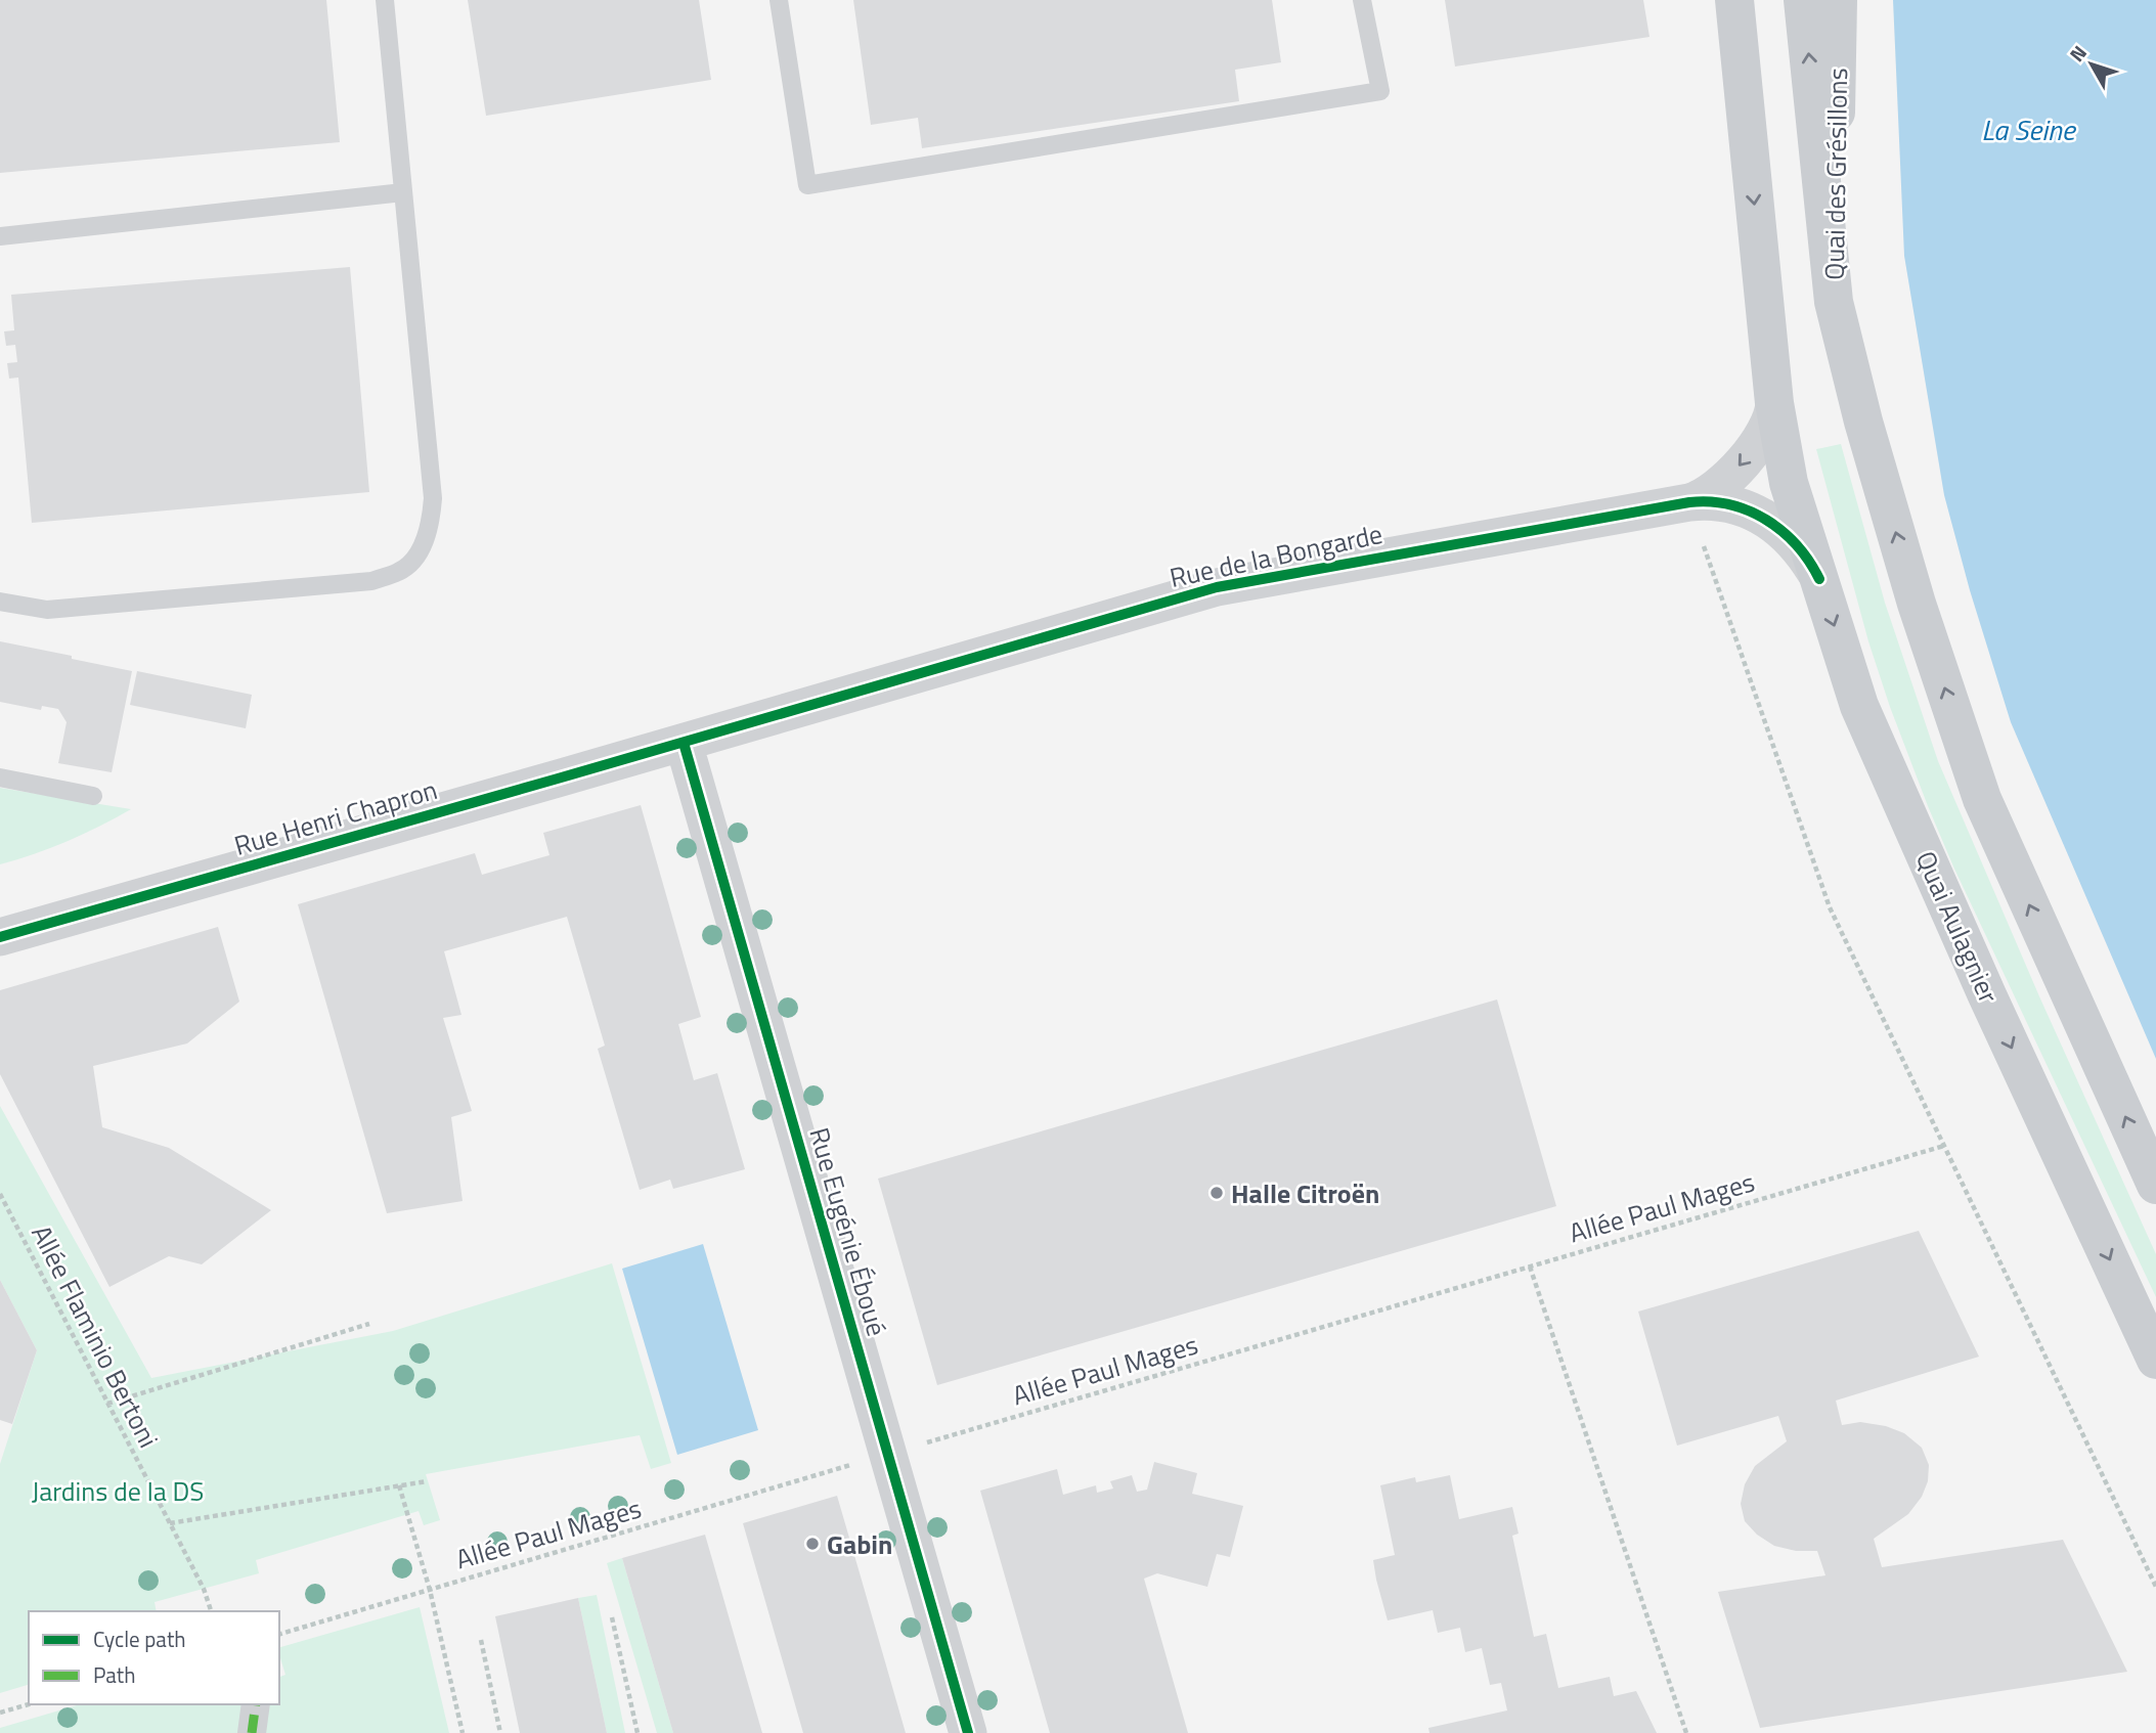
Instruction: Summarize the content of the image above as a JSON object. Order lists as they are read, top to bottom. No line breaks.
{"streets":{"main road":["Quai des Grésillons","Quai Aulagnier"],"street":["Rue de la Bongarde","Rue Henri Chapron","Rue Eugénie Éboué"],"path":["Allée Paul Mages","Allée Flaminio Bertoni"]},"crossings":[["Rue de la Bongarde","Rue Henri Chapron"],["Rue de la Bongarde","Quai Aulagnier"],["Rue de la Bongarde","Rue Eugénie Éboué"],["Rue Henri Chapron","Rue Eugénie Éboué"],["Allée Paul Mages","Rue Eugénie Éboué"]],"water":["La Seine"],"parks":["Jardins de la DS"],"places":["Halle Citroën","Gabin"],"legend":["Cycle path","Path"],"north":"top left"}
